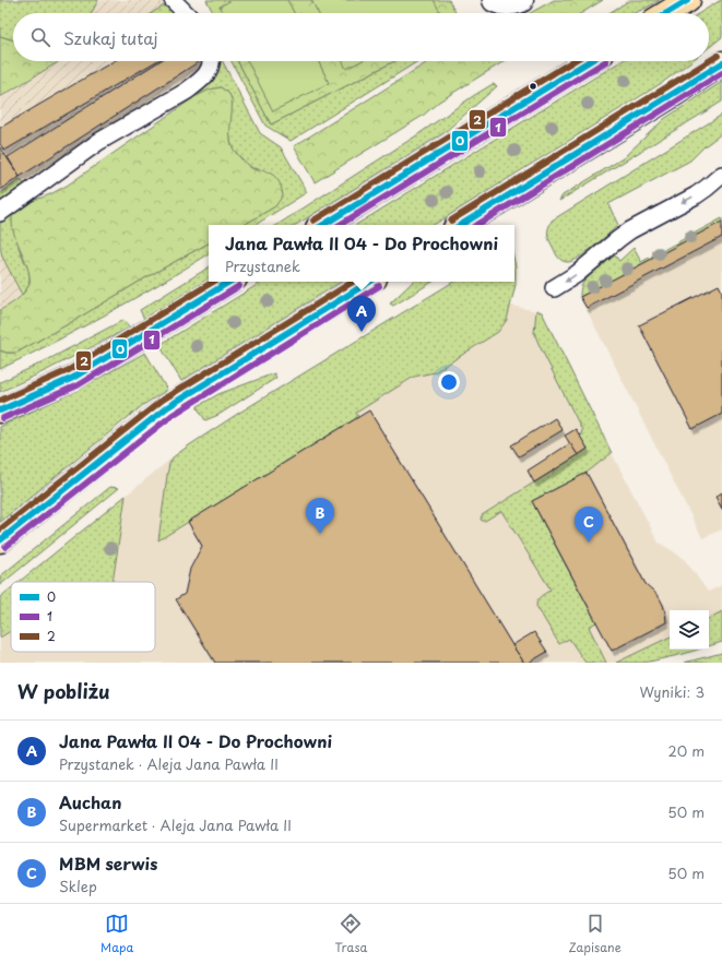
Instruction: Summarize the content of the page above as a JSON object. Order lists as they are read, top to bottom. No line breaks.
{"lines":["transit line 0","transit line 2","transit line 1"],"legend":["0","1","2"],"page":{"search":"Szukaj tutaj","popup":["Jana Pawła II 04 - Do Prochowni","Przystanek"],"pins":["A","B","C"],"heading":["W pobliżu","Wyniki: 3"],"list":[{"mark":"A","name":"Jana Pawła II 04 - Do Prochowni","note":"Przystanek · Aleja Jana Pawła II","value":"20 m"},{"mark":"B","name":"Auchan","note":"Supermarket · Aleja Jana Pawła II","value":"50 m"},{"mark":"C","name":"MBM serwis","note":"Sklep","value":"50 m"}],"nav":["Mapa","Trasa","Zapisane"]}}
